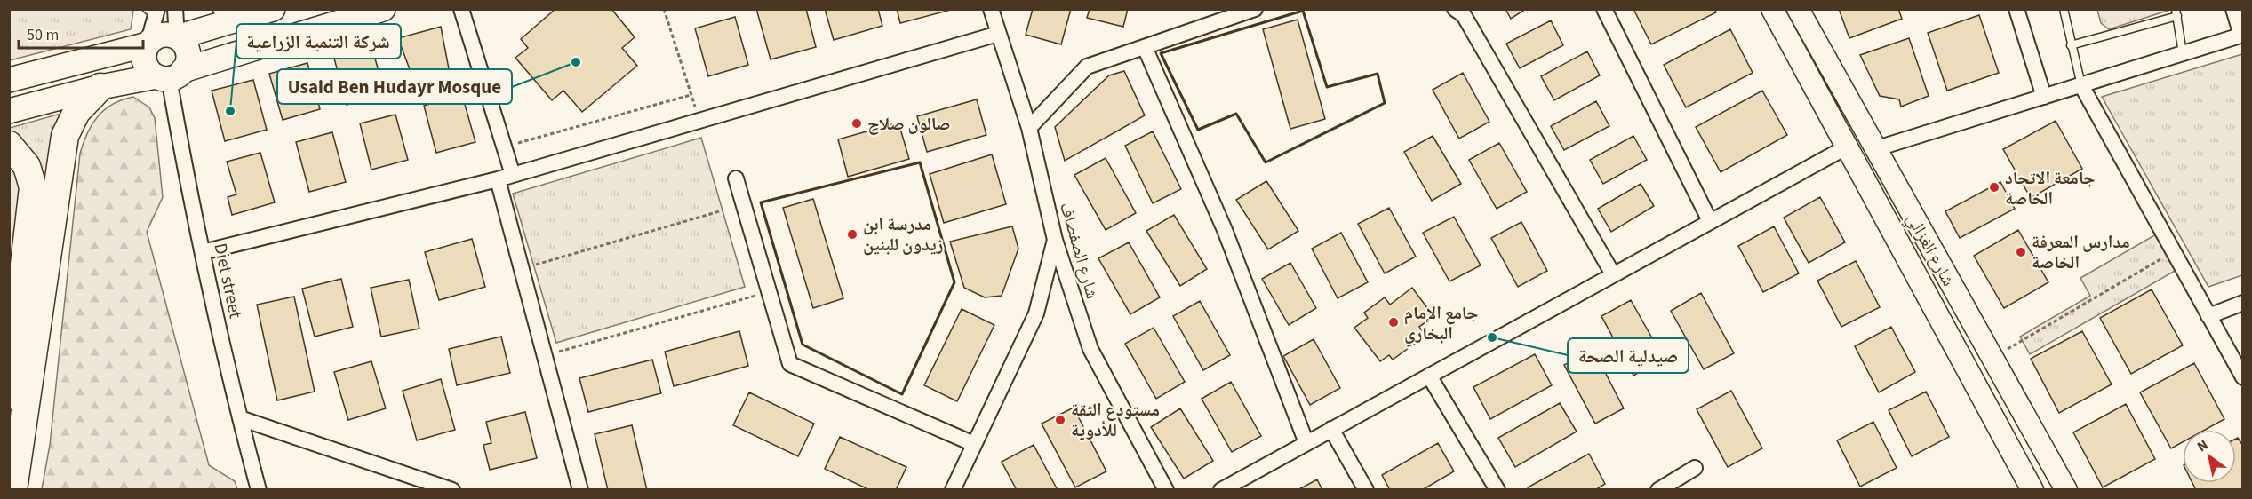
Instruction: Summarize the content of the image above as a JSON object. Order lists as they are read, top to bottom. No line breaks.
{"streets":{"main road":["شارع الغزالي"],"street":["شارع الصفصاف","Diet street"]},"places":["Usaid Ben Hudayr Mosque","شركة التنمية الزراعية","صالون صلاح","جامعة الاتحاد الخاصة","مدرسة ابن زيدون للبنين","مدارس المعرفة الخاصة","جامع الإمام البخاري","صيدلية الصحة","مستودع الثقة للأدوية"],"scale_bar":"50 m","north":"top left"}
